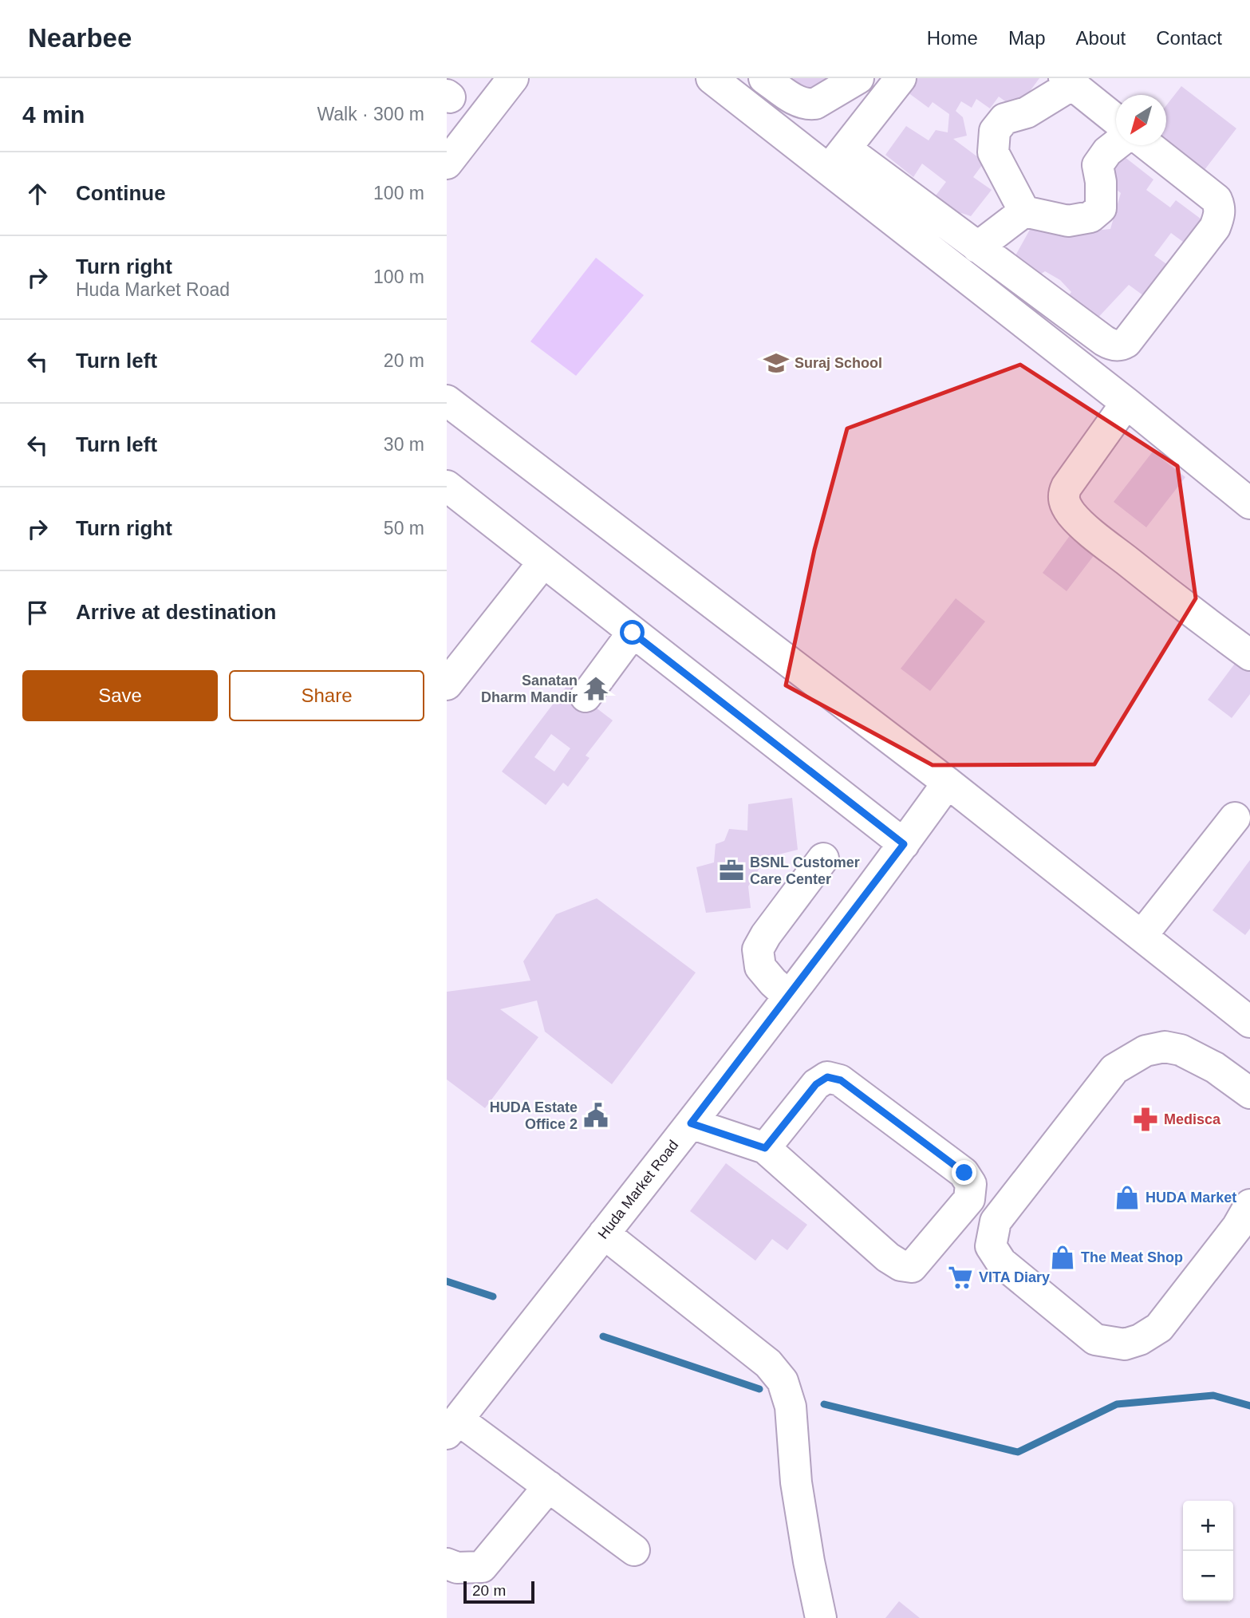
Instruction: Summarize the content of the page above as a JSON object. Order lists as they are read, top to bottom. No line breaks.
{"streets":{"street":["Huda Market Road"]},"places":{"school or university":["Suraj School"],"temple":["Sanatan Dharm Mandir"],"office":["BSNL Customer Care Center"],"public building":["HUDA Estate Office 2"],"pharmacy":["Medisca"],"shop":["HUDA Market","The Meat Shop"],"supermarket":["VITA Diary"]},"scale_bar":"20 m","north":"bottom left","page":{"header":"Nearbee","nav":["Home","Map","About","Contact"],"heading":["4 min","Walk · 300 m"],"list":[["Continue","100 m"],["Turn right","Huda Market Road","100 m"],["Turn left","20 m"],["Turn left","30 m"],["Turn right","50 m"],"Arrive at destination"],"buttons":["Save","Share"],"map_buttons":["+","−"],"scale":"20 m"}}
